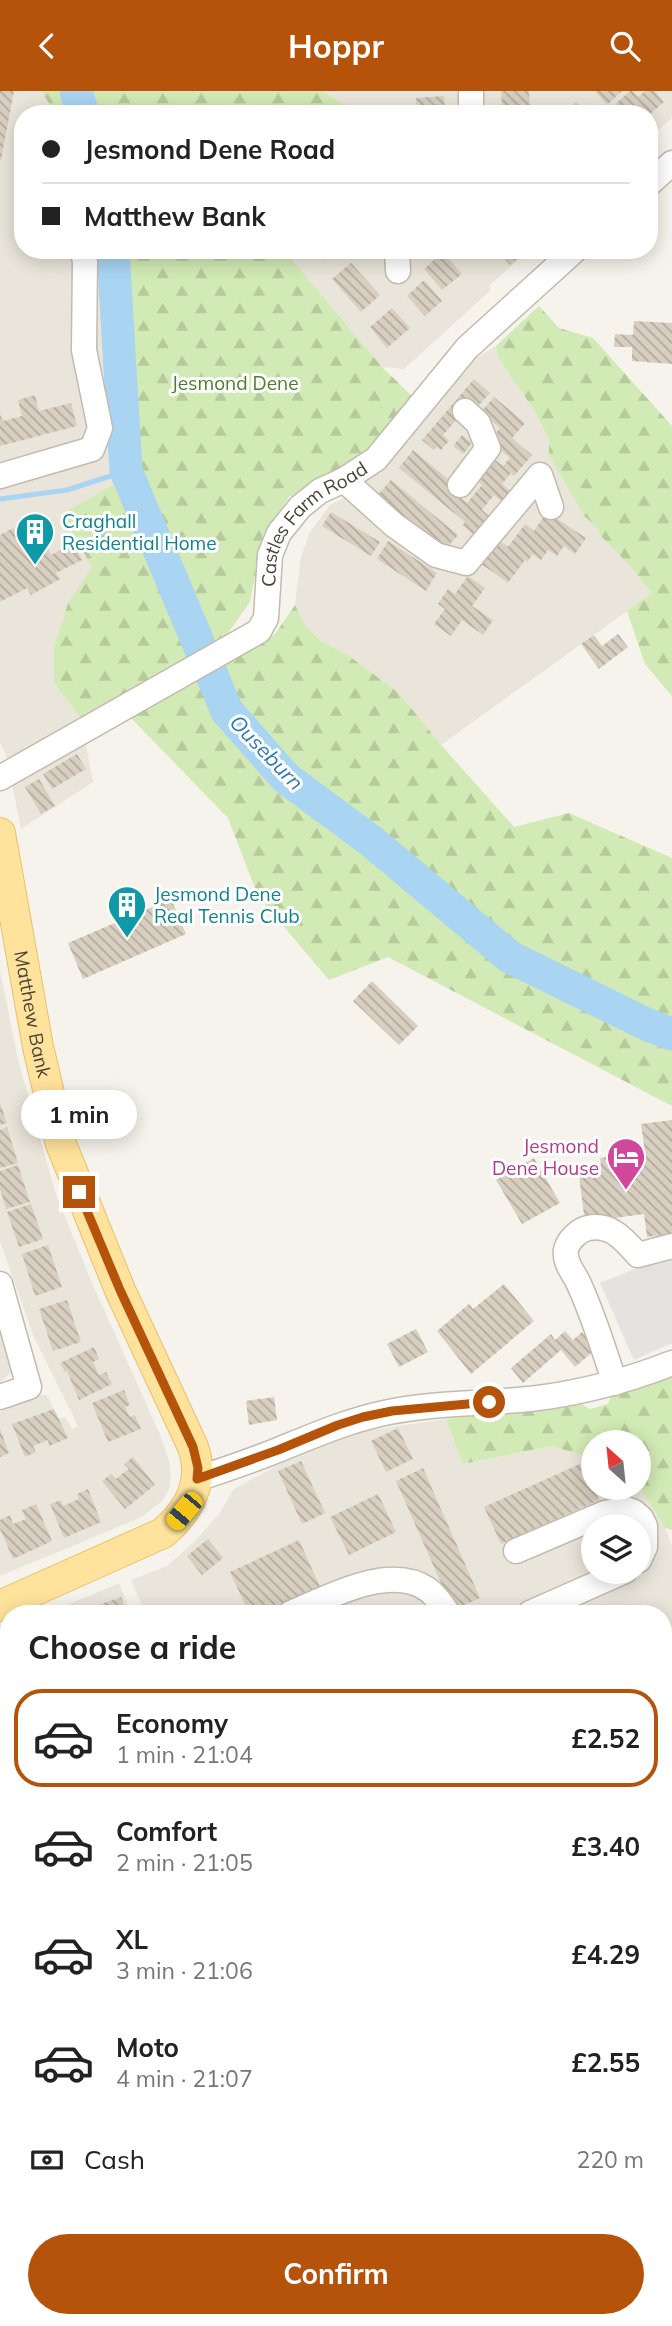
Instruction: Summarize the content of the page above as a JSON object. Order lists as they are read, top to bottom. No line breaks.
{"streets":{"main road":["Matthew Bank"],"street":["Castles Farm Road"]},"water":["Ouseburn"],"parks":["Jesmond Dene"],"places":{"building":["Craghall Residential Home","Jesmond Dene Real Tennis Club"],"hotel":["Jesmond Dene House"]},"north":"top left","page":{"header":"Hoppr","banner":["Jesmond Dene Road","Matthew Bank"],"bubble":"1 min","heading":"Choose a ride","list":[{"name":"Economy","note":"1 min · 21:04","value":"£2.52"},{"name":"Comfort","note":"2 min · 21:05","value":"£3.40"},{"name":"XL","note":"3 min · 21:06","value":"£4.29"},{"name":"Moto","note":"4 min · 21:07","value":"£2.55"}],"pay":["Cash","220 m"],"buttons":"Confirm"}}
